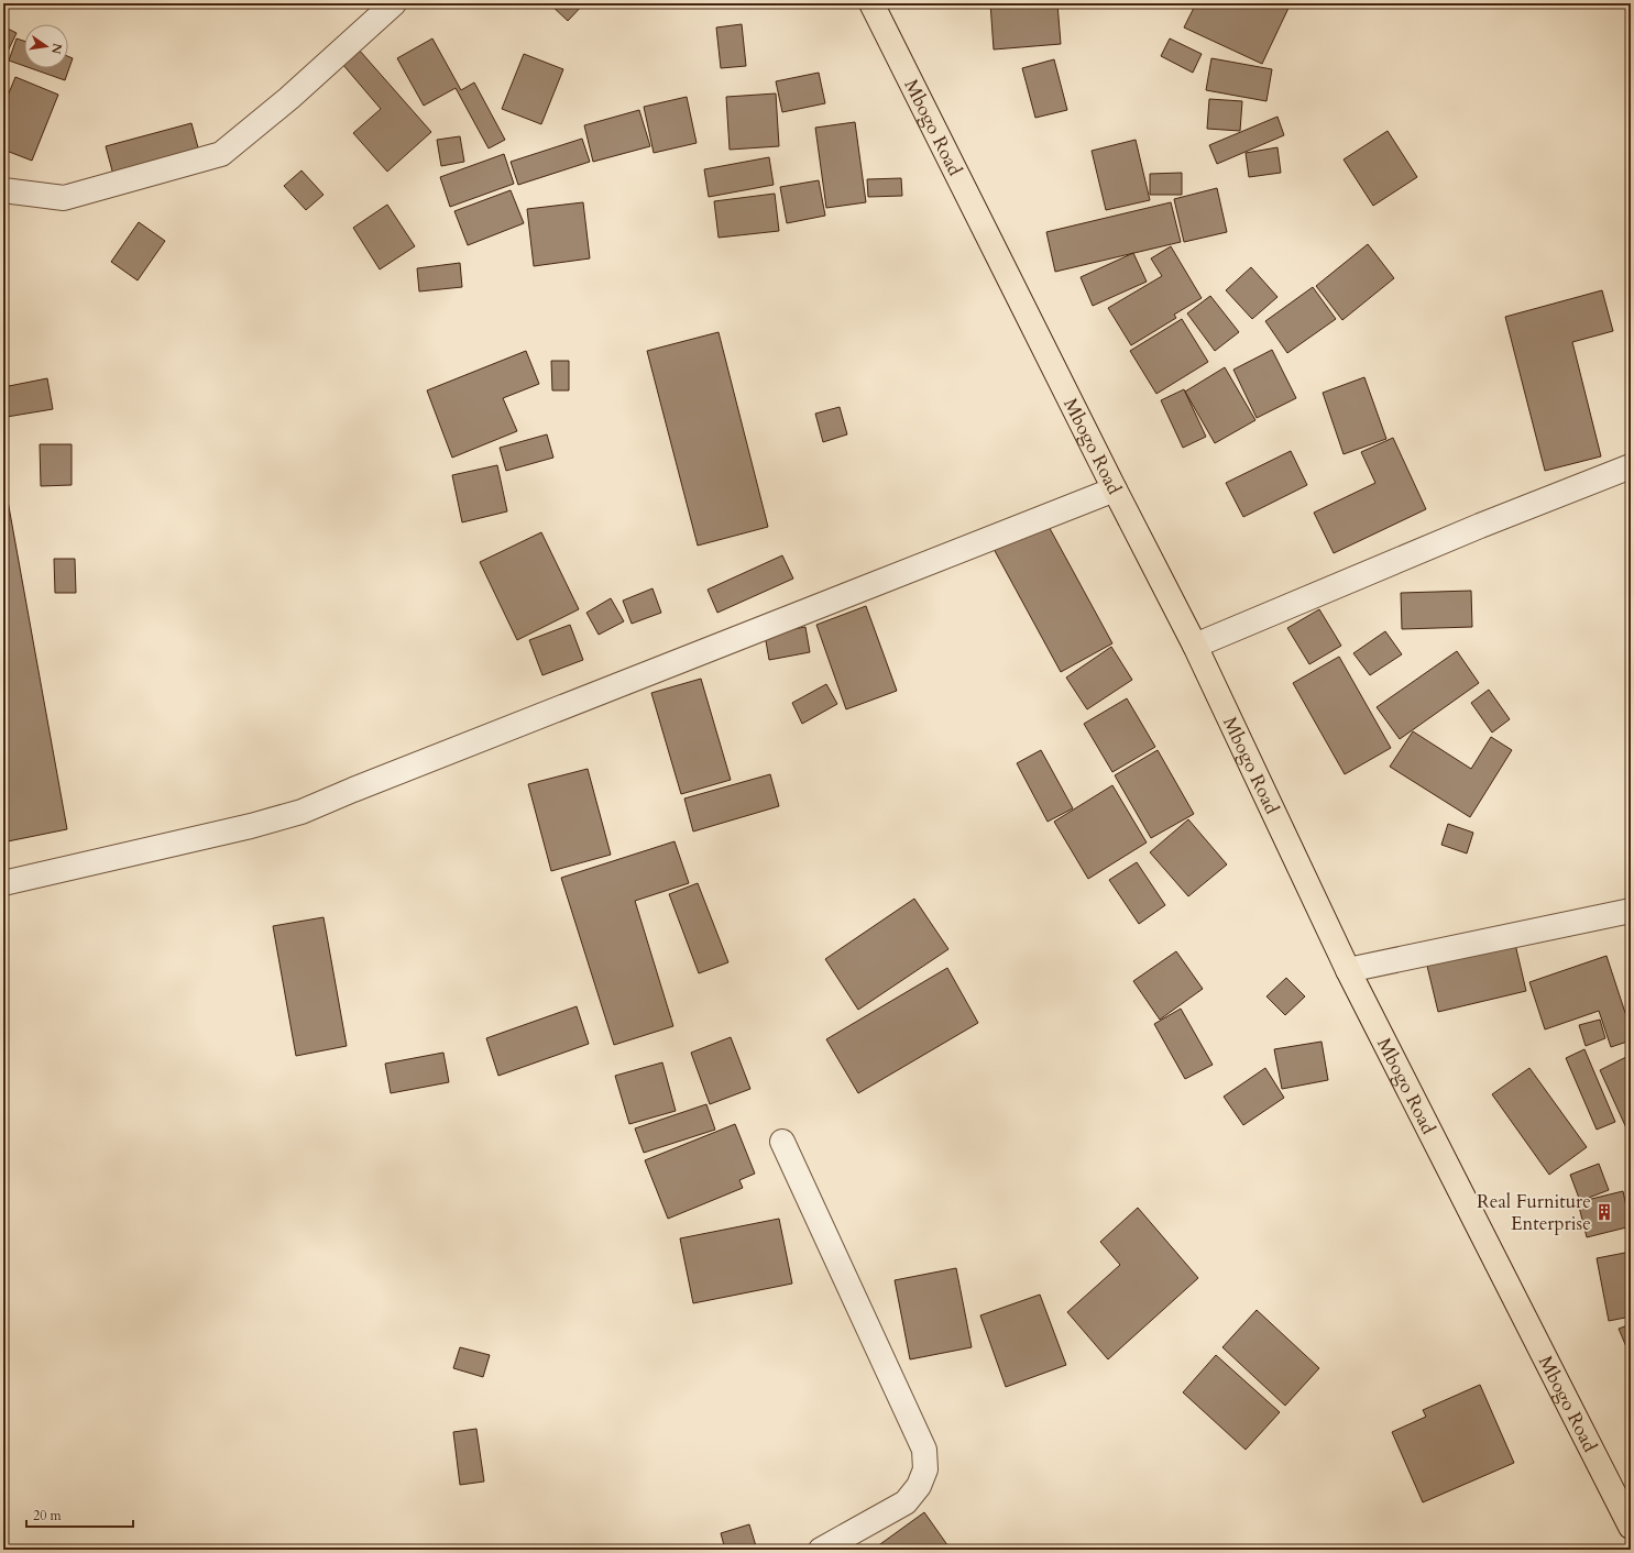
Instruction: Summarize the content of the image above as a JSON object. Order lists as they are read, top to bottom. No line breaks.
{"streets":{"main road":["Mbogo Road"]},"places":{"building":["Real Furniture Enterprise"]},"scale_bar":"20 m","north":"right"}
